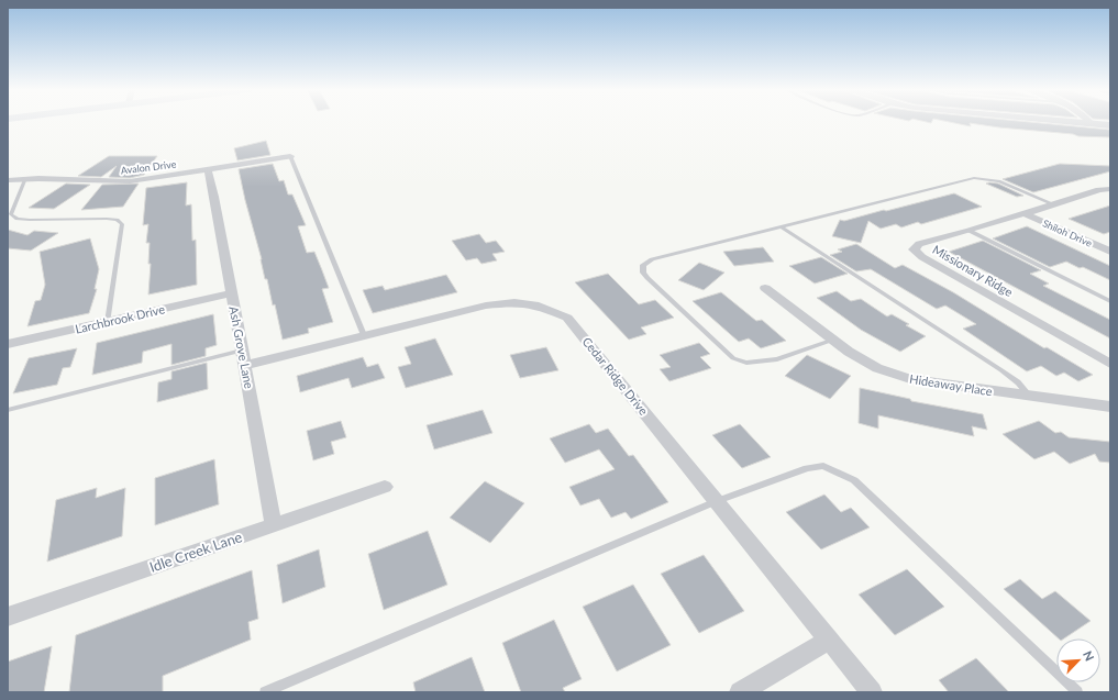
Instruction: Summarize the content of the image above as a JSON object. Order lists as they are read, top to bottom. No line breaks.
{"streets":{"street":["Avalon Drive","Shiloh Drive","Missionary Ridge","Larchbrook Drive","Ash Grove Lane","Cedar Ridge Drive","Hideaway Place","Idle Creek Lane"]},"crossings":[["Avalon Drive","Ash Grove Lane"],["Shiloh Drive","Missionary Ridge"],["Larchbrook Drive","Ash Grove Lane"],["Ash Grove Lane","Cedar Ridge Drive"],["Ash Grove Lane","Idle Creek Lane"]],"north":"top right"}
